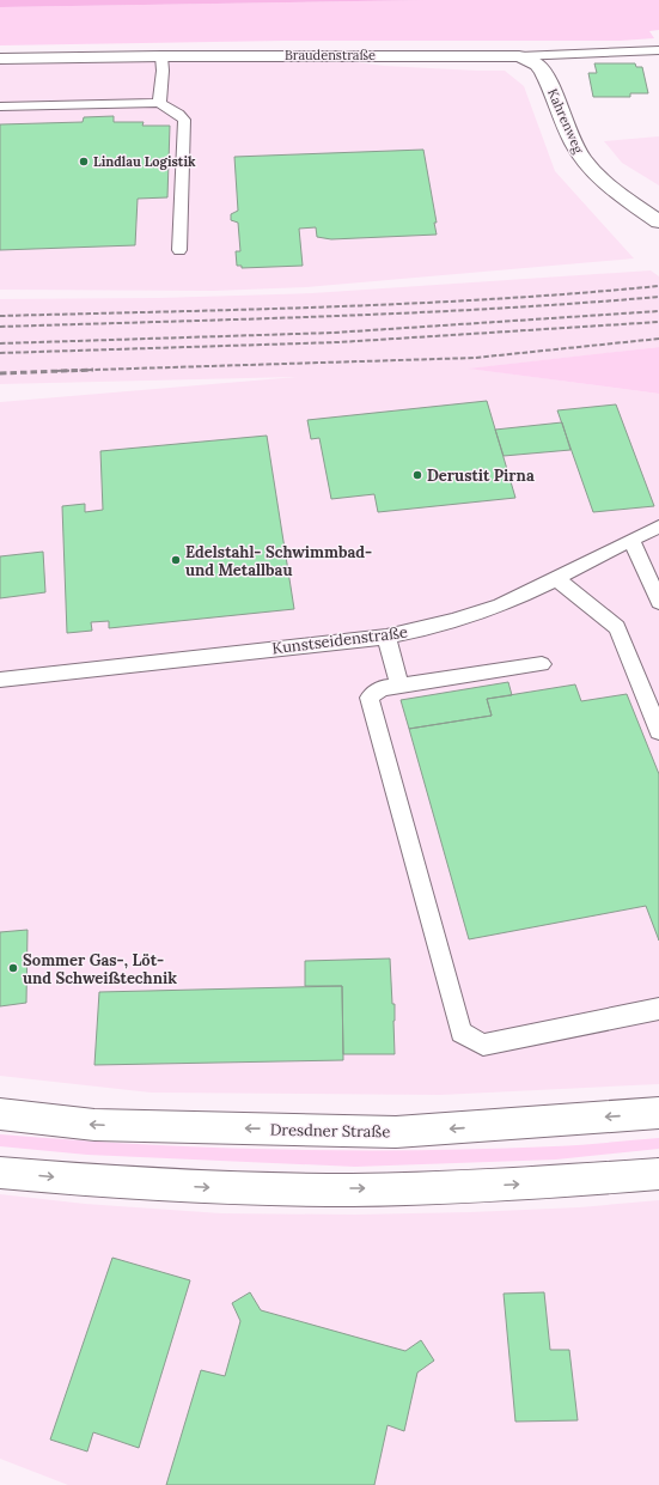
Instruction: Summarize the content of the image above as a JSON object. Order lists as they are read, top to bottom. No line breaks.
{"streets":{"street":["Braudenstraße","Kahrenweg","Dresdner Straße"],"lane":["Kunstseidenstraße"]},"crossings":[["Braudenstraße","Kahrenweg"]],"places":["Lindlau Logistik","Derustit Pirna","Edelstahl- Schwimmbad- und Metallbau","Sommer Gas-, Löt- und Schweißtechnik"]}
